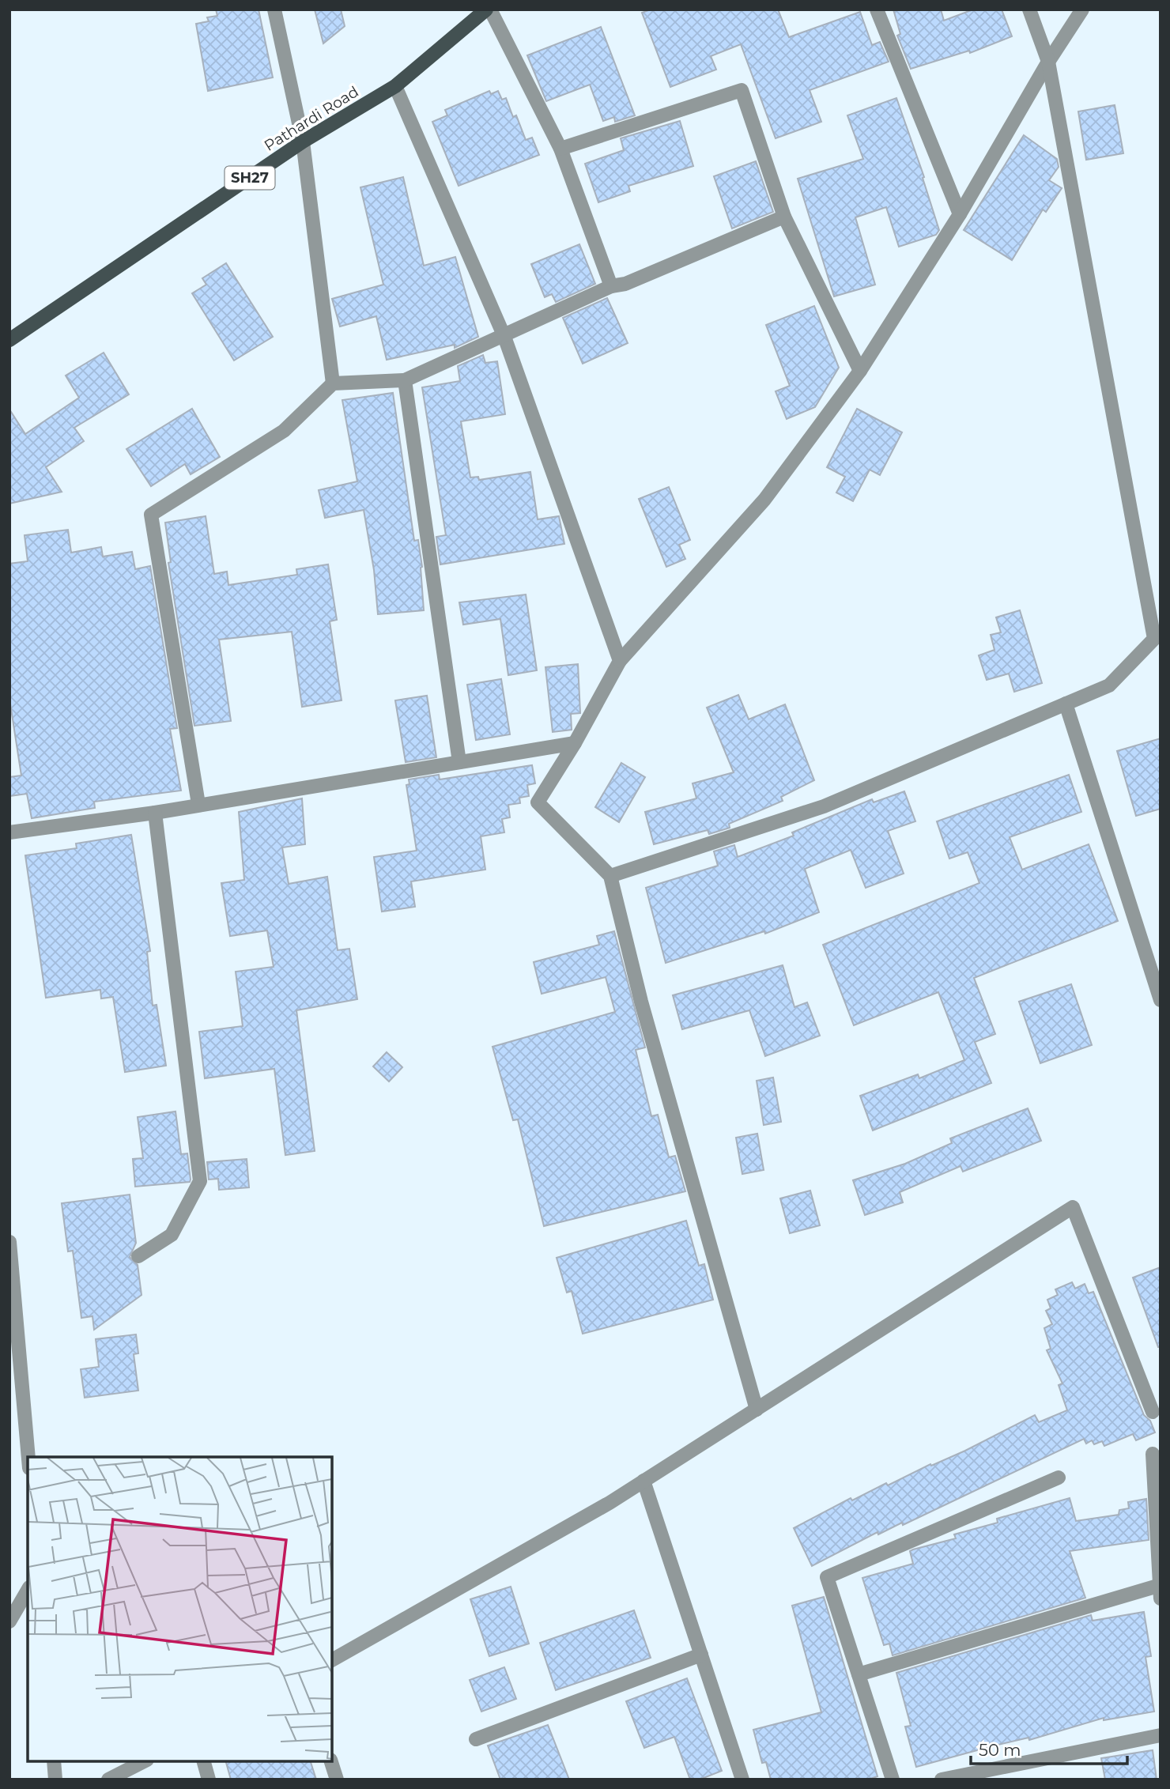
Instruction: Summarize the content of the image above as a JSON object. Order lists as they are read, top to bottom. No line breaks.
{"streets":{"main road":["Pathardi Road","SH27"]},"scale_bar":"50 m"}
